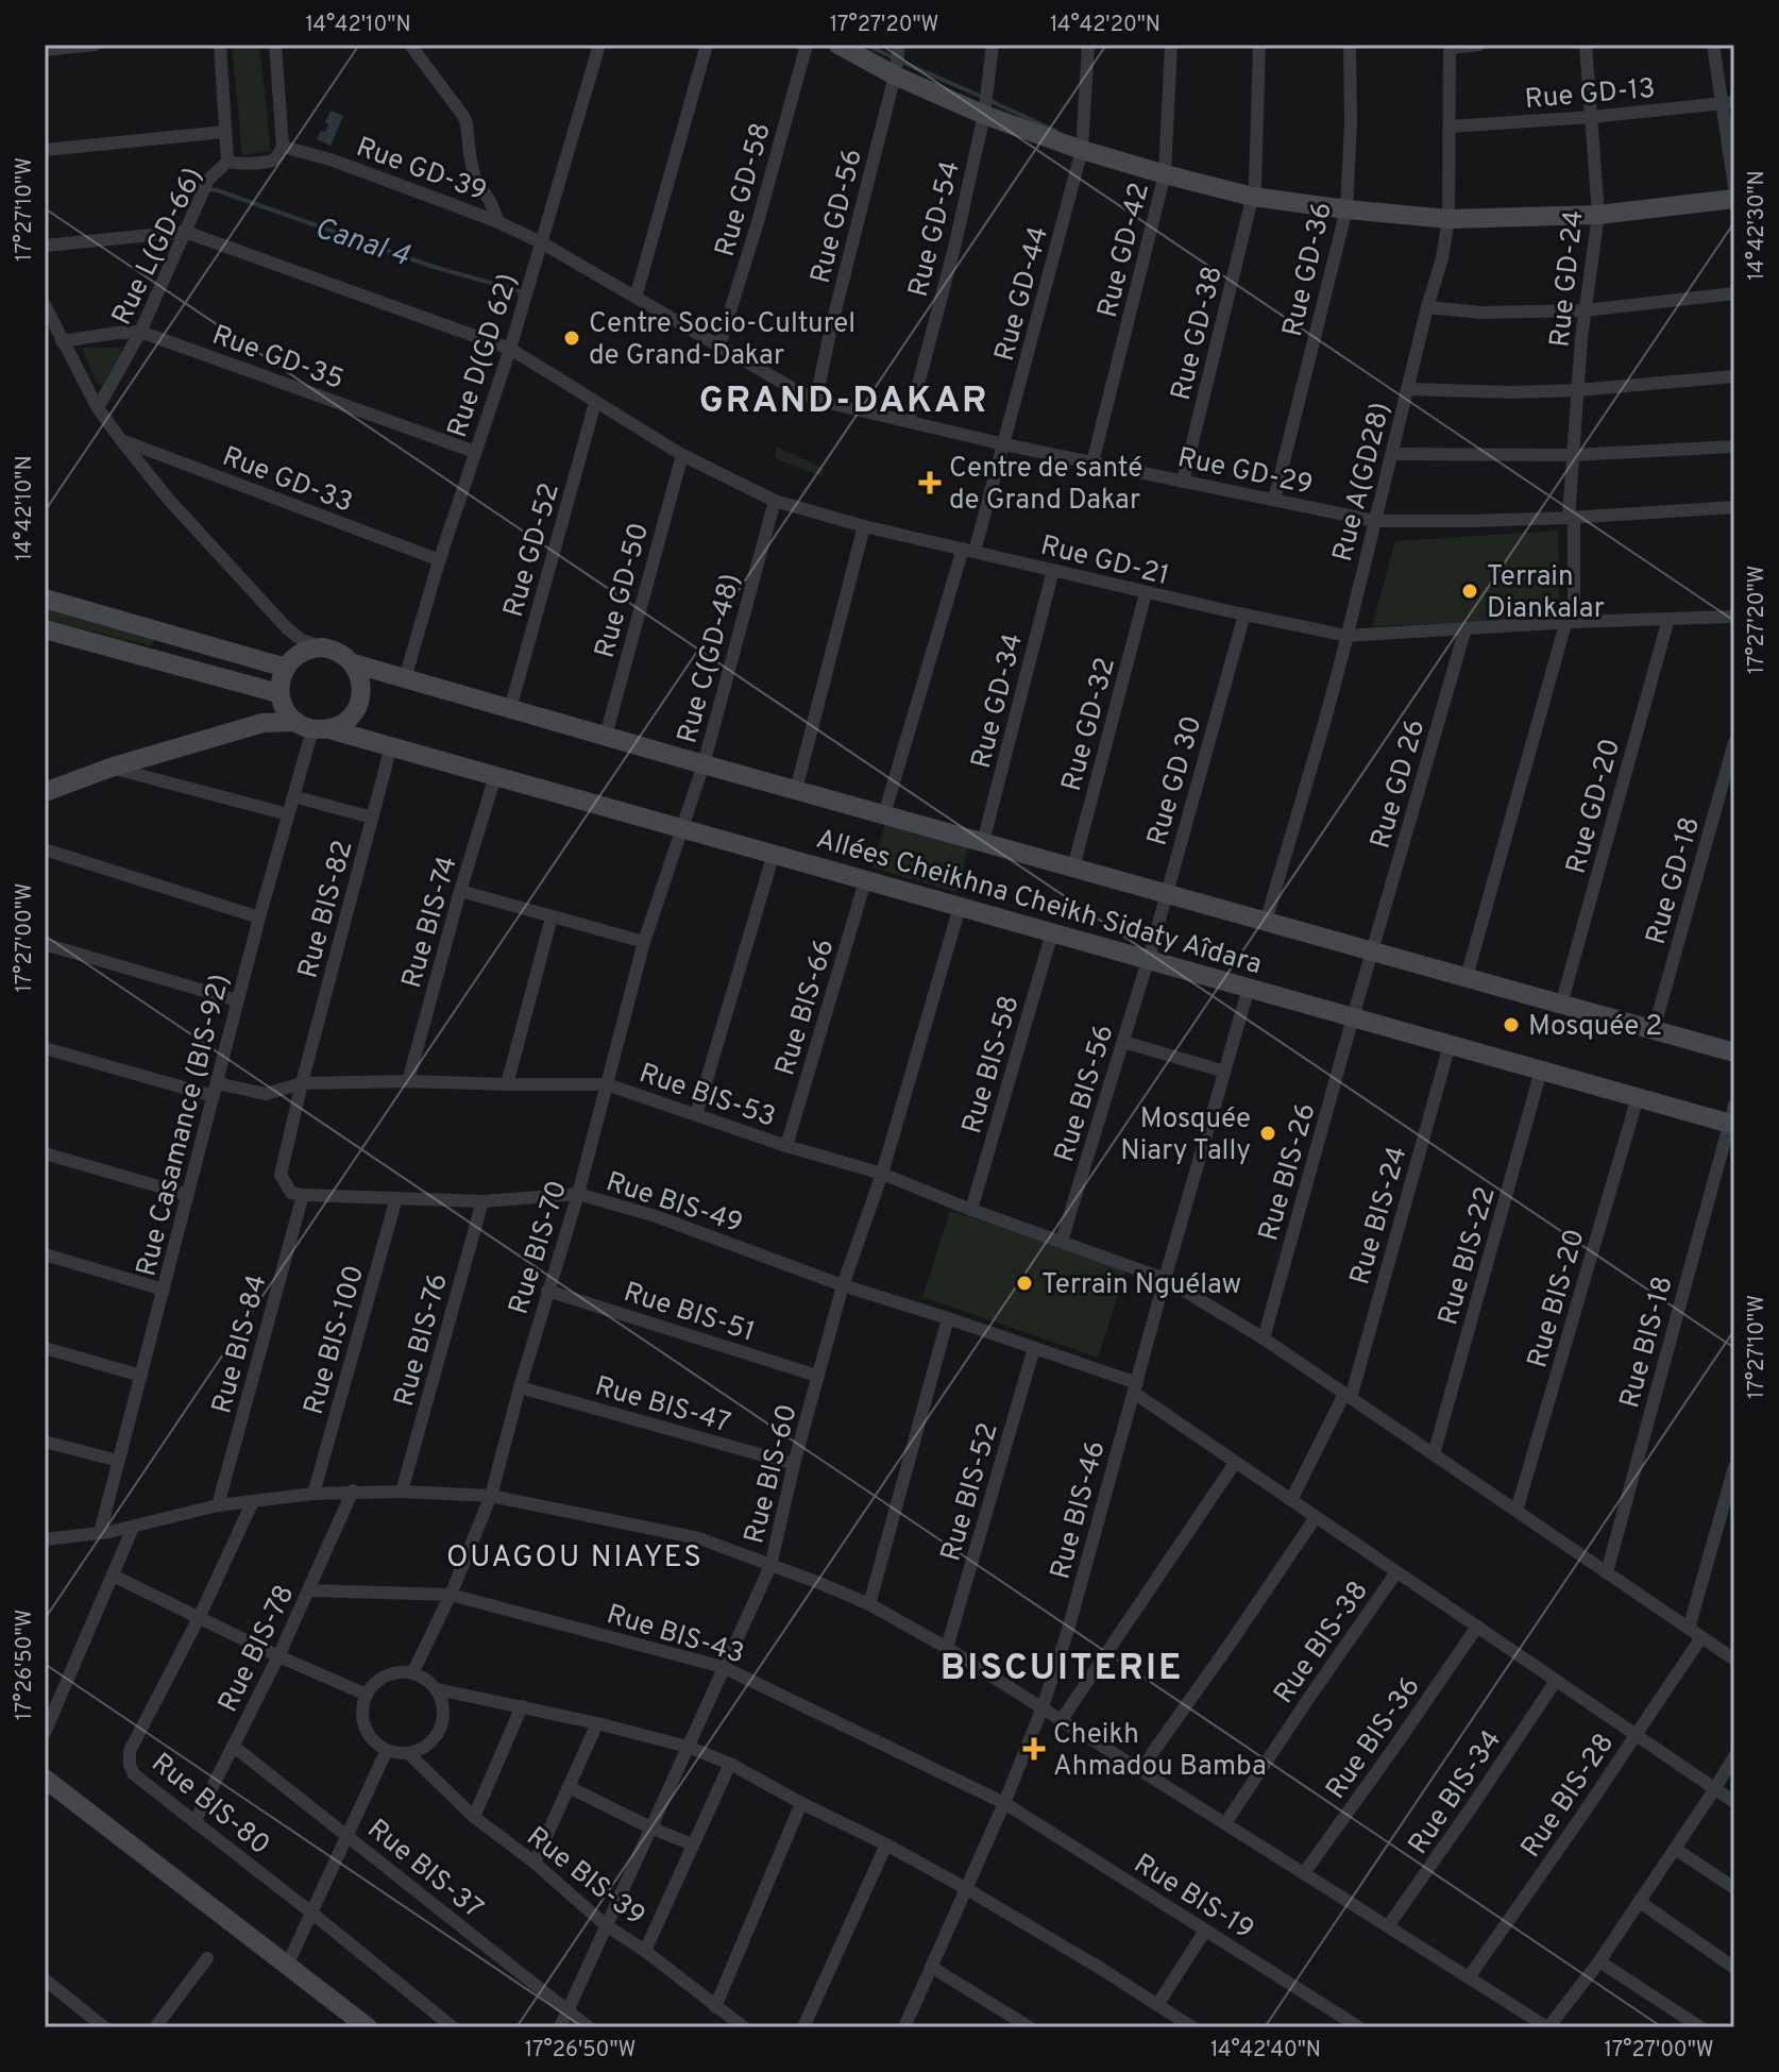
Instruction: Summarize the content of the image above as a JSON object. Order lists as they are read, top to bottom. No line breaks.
{"streets":{"main road":["Allées Cheikhna Cheikh Sidaty Aîdara"],"street":["Rue GD-13","Rue GD-39","Rue GD-58","Rue GD-56","Rue GD-54","Rue L(GD-66)","Rue GD-42","Rue GD-36","Rue GD-24","Rue GD-44","Rue GD-38","Rue D(GD 62)","Rue GD-35","Rue GD-29","Rue GD-33","Rue A(GD28)","Rue GD-52","Rue GD-21","Rue GD-50","Rue C(GD-48)","Rue GD-34","Rue GD-32","Rue GD 30","Rue GD 26","Rue GD-20","Rue GD-18","Rue BIS-82","Rue BIS-74","Rue BIS-66","Rue BIS-58","Rue BIS-56","Rue BIS-53","Rue Casamance (BIS-92)","Rue BIS-26","Rue BIS-49","Rue BIS-24","Rue BIS-70","Rue BIS-22","Rue BIS-20","Rue BIS-51","Rue BIS-100","Rue BIS-76","Rue BIS-18","Rue BIS-84","Rue BIS-47","Rue BIS-60","Rue BIS-52","Rue BIS-46","Rue BIS-43","Rue BIS-38","Rue BIS-78","Rue BIS-36","Rue BIS-34","Rue BIS-28","Rue BIS-80","Rue BIS-37","Rue BIS-39","Rue BIS-19"]},"crossings":[["Rue GD-13","Rue GD-24"],["Rue GD-13","Rue A(GD28)"],["Rue GD-39","Rue L(GD-66)"],["Rue GD-39","Rue D(GD 62)"],["Rue GD-39","Rue GD-29"],["Rue GD-58","Rue GD-29"],["Rue GD-56","Rue GD-29"],["Rue GD-54","Rue GD-29"],["Rue L(GD-66)","Rue GD-35"],["Rue L(GD-66)","Rue GD-21"],["Rue GD-42","Rue GD-29"],["Rue GD-36","Rue GD-29"],["Rue GD-24","Rue GD-29"],["Rue GD-24","Rue GD-21"],["Rue GD-24","Allées Cheikhna Cheikh Sidaty Aîdara"],["Rue GD-44","Rue GD-29"],["Rue GD-44","Rue GD-21"],["Rue GD-44","Allées Cheikhna Cheikh Sidaty Aîdara"],["Rue GD-38","Rue GD-29"],["Rue D(GD 62)","Rue GD-35"],["Rue D(GD 62)","Rue GD-29"],["Rue D(GD 62)","Rue GD-33"],["Rue D(GD 62)","Rue GD-21"],["Rue D(GD 62)","Allées Cheikhna Cheikh Sidaty Aîdara"],["Rue GD-29","Rue A(GD28)"],["Rue A(GD28)","Rue GD-21"],["Rue A(GD28)","Allées Cheikhna Cheikh Sidaty Aîdara"],["Rue GD-52","Rue GD-21"],["Rue GD-52","Allées Cheikhna Cheikh Sidaty Aîdara"],["Rue GD-21","Rue GD-50"],["Rue GD-21","Rue C(GD-48)"],["Rue GD-21","Rue GD-34"],["Rue GD-21","Rue GD-32"],["Rue GD-21","Rue GD 30"],["Rue GD-21","Rue GD 26"],["Rue GD-21","Rue GD-20"],["Rue GD-50","Allées Cheikhna Cheikh Sidaty Aîdara"],["Rue C(GD-48)","Allées Cheikhna Cheikh Sidaty Aîdara"],["Rue C(GD-48)","Rue BIS-70"],["Rue GD-34","Allées Cheikhna Cheikh Sidaty Aîdara"],["Rue GD-32","Allées Cheikhna Cheikh Sidaty Aîdara"],["Rue GD 30","Allées Cheikhna Cheikh Sidaty Aîdara"],["Rue GD 30","Rue BIS-56"],["Rue GD 26","Allées Cheikhna Cheikh Sidaty Aîdara"],["Rue GD 26","Rue BIS-26"],["Rue GD-20","Allées Cheikhna Cheikh Sidaty Aîdara"],["Rue GD-18","Allées Cheikhna Cheikh Sidaty Aîdara"],["Allées Cheikhna Cheikh Sidaty Aîdara","Rue BIS-82"],["Allées Cheikhna Cheikh Sidaty Aîdara","Rue BIS-74"],["Allées Cheikhna Cheikh Sidaty Aîdara","Rue BIS-66"],["Allées Cheikhna Cheikh Sidaty Aîdara","Rue BIS-58"],["Allées Cheikhna Cheikh Sidaty Aîdara","Rue BIS-56"],["Allées Cheikhna Cheikh Sidaty Aîdara","Rue Casamance (BIS-92)"],["Allées Cheikhna Cheikh Sidaty Aîdara","Rue BIS-26"],["Allées Cheikhna Cheikh Sidaty Aîdara","Rue BIS-24"],["Allées Cheikhna Cheikh Sidaty Aîdara","Rue BIS-70"],["Allées Cheikhna Cheikh Sidaty Aîdara","Rue BIS-22"],["Allées Cheikhna Cheikh Sidaty Aîdara","Rue BIS-20"],["Allées Cheikhna Cheikh Sidaty Aîdara","Rue BIS-18"],["Allées Cheikhna Cheikh Sidaty Aîdara","Rue BIS-60"],["Allées Cheikhna Cheikh Sidaty Aîdara","Rue BIS-46"],["Rue BIS-82","Rue BIS-53"],["Rue BIS-74","Rue BIS-53"],["Rue BIS-66","Rue BIS-53"],["Rue BIS-58","Rue BIS-53"],["Rue BIS-56","Rue BIS-53"],["Rue BIS-53","Rue Casamance (BIS-92)"],["Rue BIS-53","Rue BIS-26"],["Rue BIS-53","Rue BIS-24"],["Rue BIS-53","Rue BIS-70"],["Rue BIS-53","Rue BIS-22"],["Rue BIS-53","Rue BIS-20"],["Rue BIS-53","Rue BIS-18"],["Rue BIS-53","Rue BIS-60"],["Rue BIS-53","Rue BIS-46"],["Rue BIS-53","Rue BIS-28"],["Rue BIS-49","Rue BIS-24"],["Rue BIS-49","Rue BIS-70"],["Rue BIS-49","Rue BIS-100"],["Rue BIS-49","Rue BIS-76"],["Rue BIS-49","Rue BIS-84"],["Rue BIS-49","Rue BIS-60"],["Rue BIS-49","Rue BIS-52"],["Rue BIS-49","Rue BIS-46"],["Rue BIS-49","Rue BIS-38"],["Rue BIS-49","Rue BIS-36"],["Rue BIS-49","Rue BIS-34"],["Rue BIS-49","Rue BIS-28"],["Rue BIS-70","Rue BIS-51"],["Rue BIS-70","Rue BIS-47"],["Rue BIS-70","Rue BIS-43"],["Rue BIS-70","Rue BIS-39"],["Rue BIS-51","Rue BIS-60"],["Rue BIS-47","Rue BIS-60"],["Rue BIS-60","Rue BIS-43"],["Rue BIS-60","Rue BIS-37"],["Rue BIS-60","Rue BIS-39"],["Rue BIS-46","Rue BIS-43"],["Rue BIS-46","Rue BIS-19"],["Rue BIS-43","Rue BIS-78"],["Rue BIS-43","Rue BIS-19"],["Rue BIS-78","Rue BIS-80"],["Rue BIS-78","Rue BIS-37"]],"districts":["GRAND-DAKAR","OUAGOU NIAYES","BISCUITERIE"],"water":["Canal 4"],"places":{"other":["Centre Socio-Culturel de Grand-Dakar","Terrain Diankalar","Mosquée 2","Mosquée Niary Tally","Terrain Nguélaw"],"health":["Centre de santé de Grand Dakar","Cheikh Ahmadou Bamba"]},"coordinates":["14°42'10\"N","17°27'20\"W","14°42'20\"N","17°27'10\"W","14°42'30\"N","17°27'00\"W","17°26'50\"W","14°42'40\"N"]}
